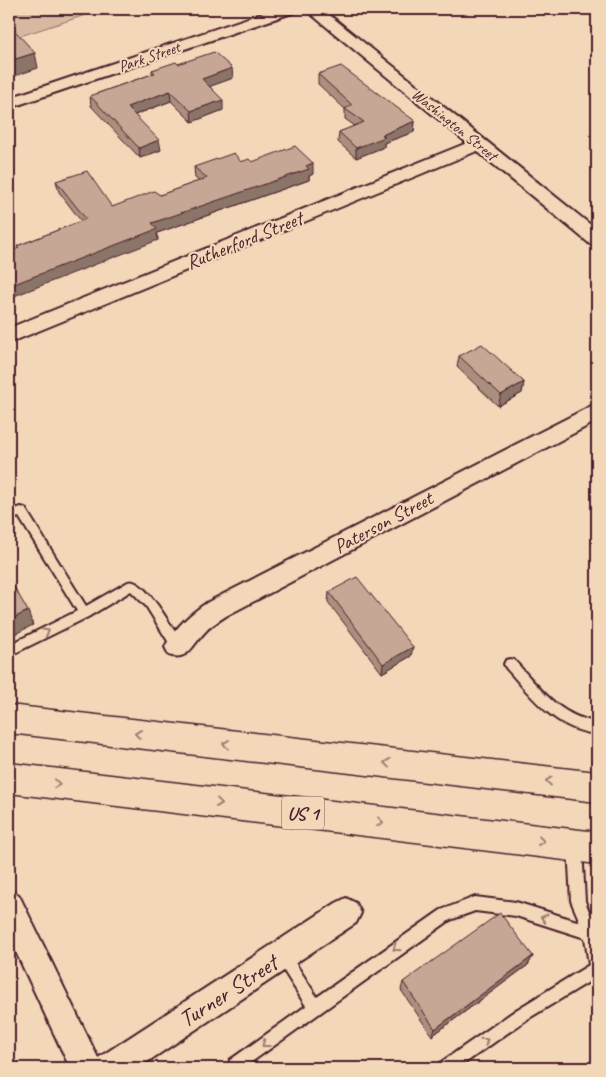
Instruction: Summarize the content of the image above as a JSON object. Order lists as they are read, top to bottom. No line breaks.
{"streets":{"highway":["US 1"],"street":["Park Street","Washington Street","Rutherford Street","Paterson Street","Turner Street"]},"crossings":[["Washington Street","Rutherford Street"]]}
